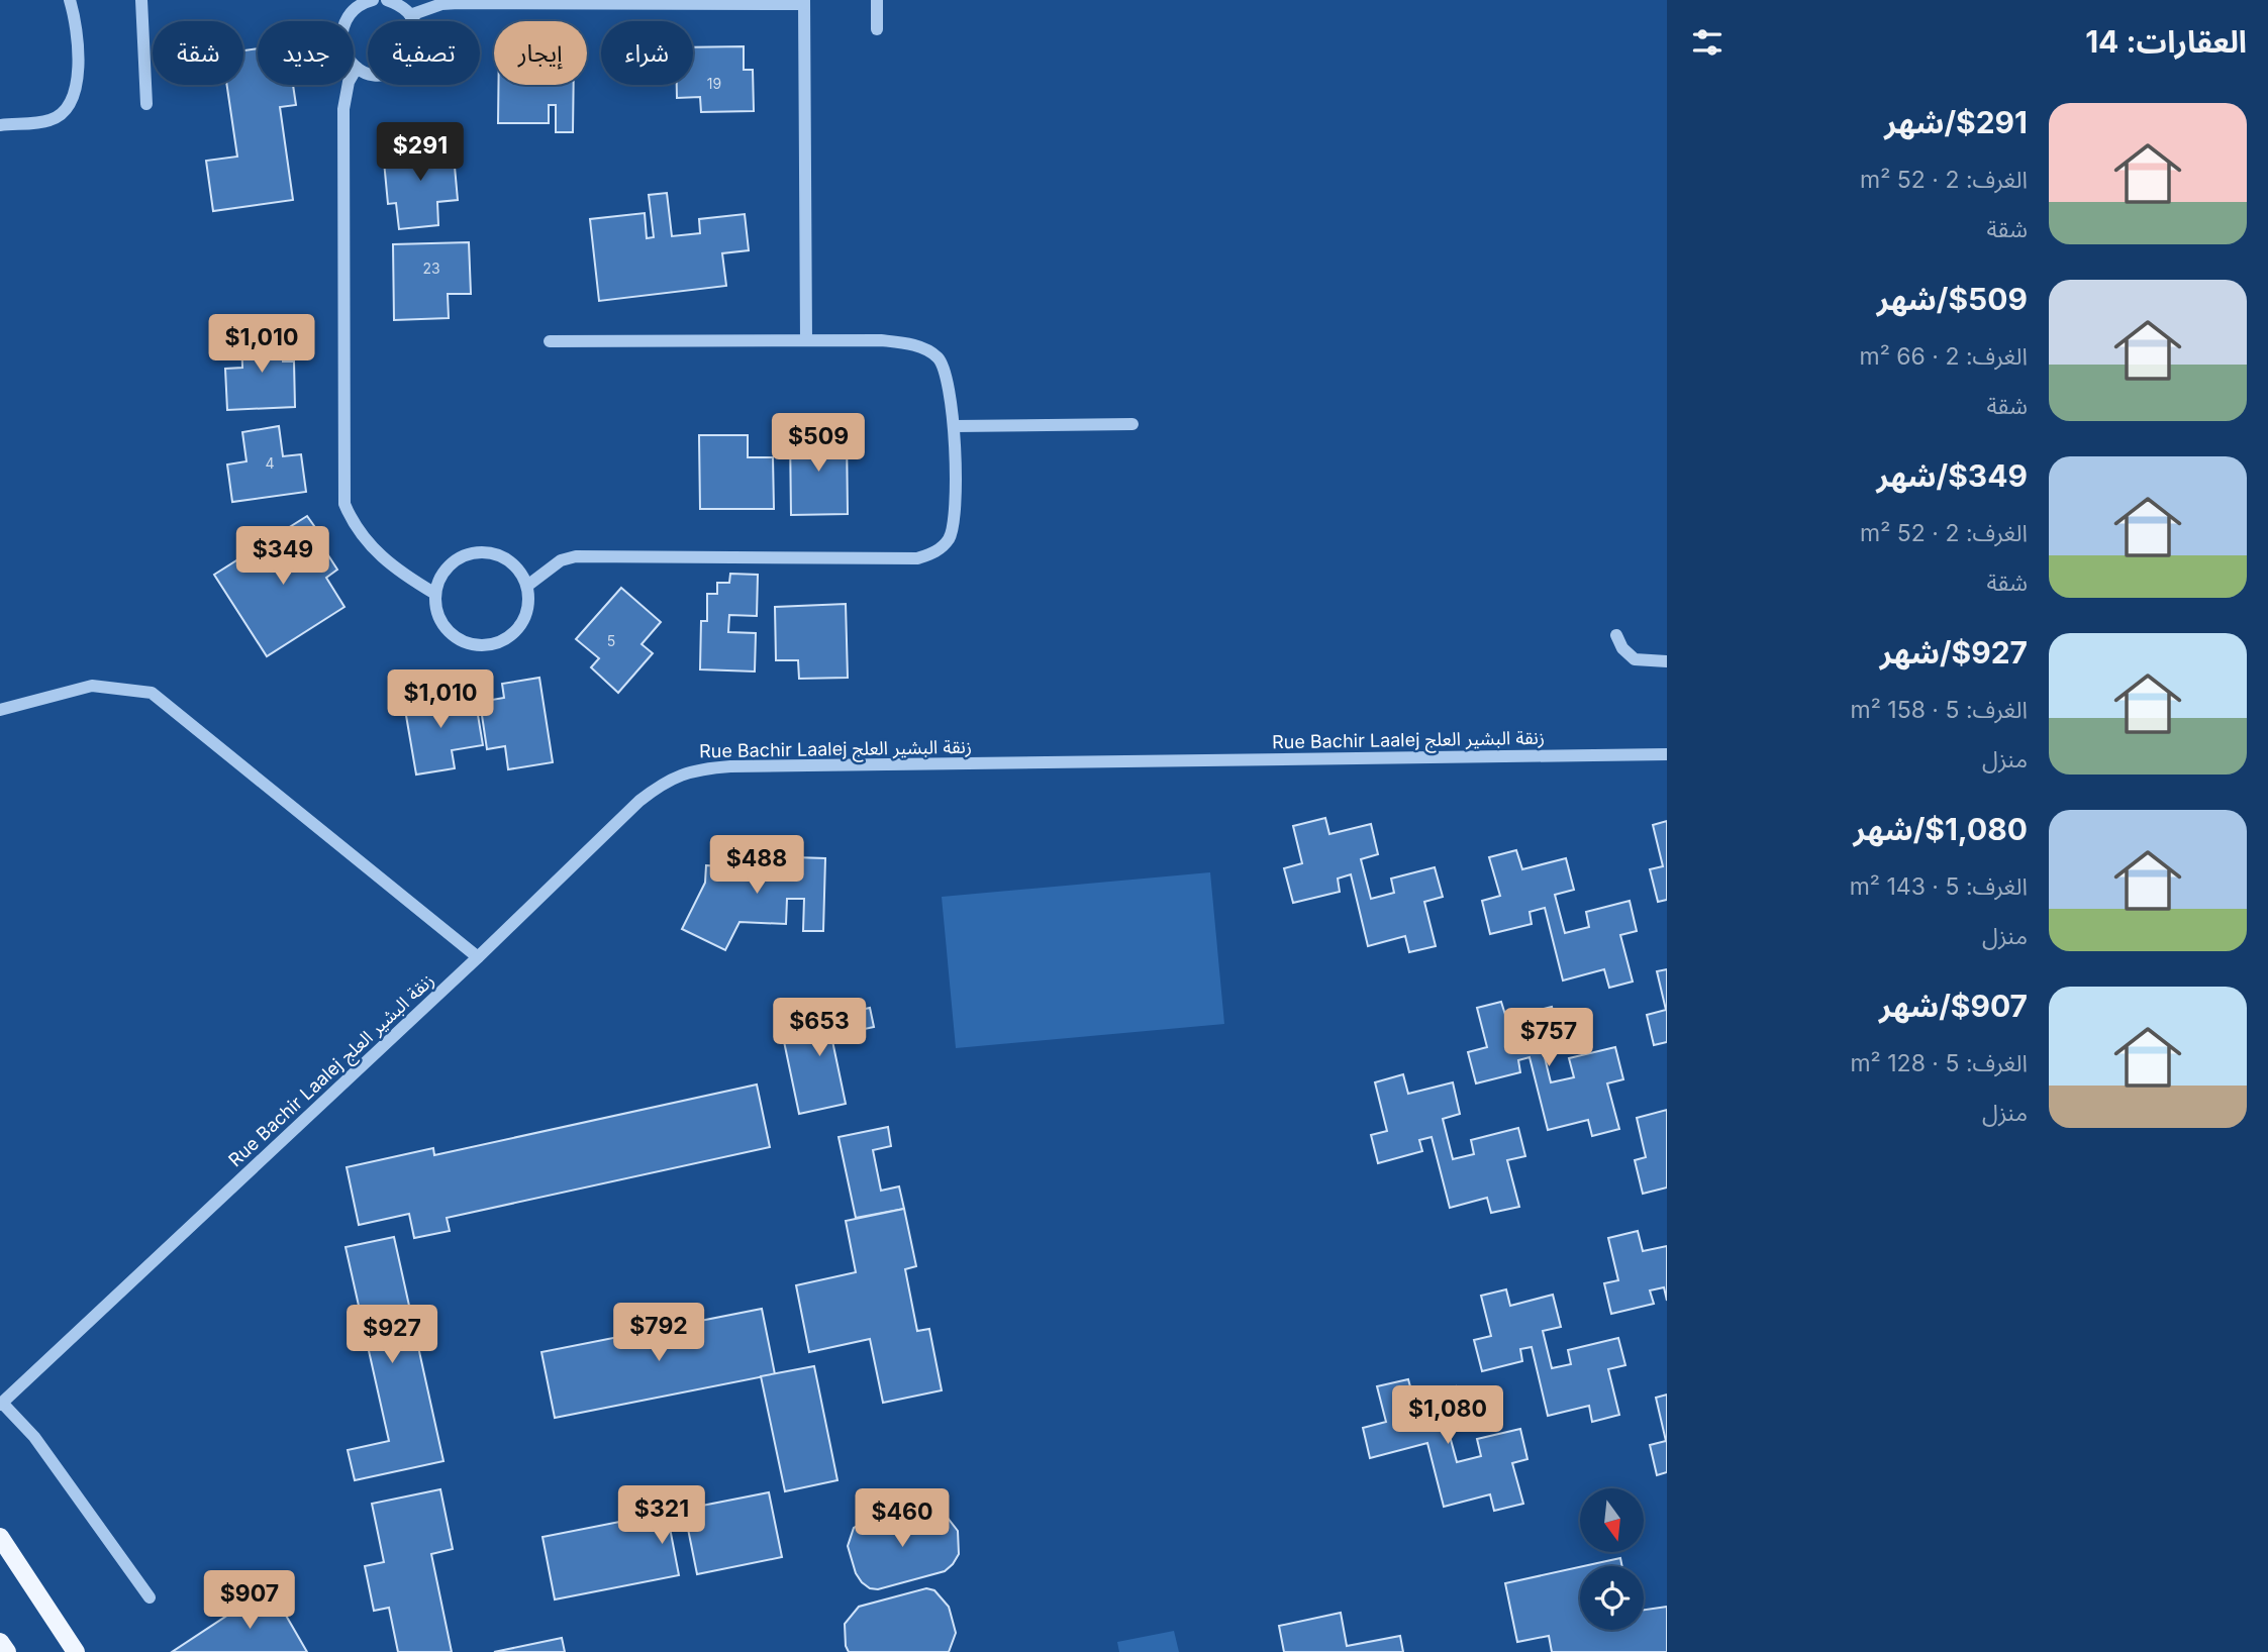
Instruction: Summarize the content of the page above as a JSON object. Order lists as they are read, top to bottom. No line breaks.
{"streets":{"street":["Rue Bachir Laalej زنقة البشير العلج"]},"house_numbers":["19","23","4","5"],"north":"bottom","page":{"heading":"العقارات: 14","chip":["شراء","إيجار","تصفية","جديد","شقة"],"list":[{"name":"$291/شهر","note":"الغرف: 2 · 52 m² · شقة"},{"name":"$509/شهر","note":"الغرف: 2 · 66 m² · شقة"},{"name":"$349/شهر","note":"الغرف: 2 · 52 m² · شقة"},{"name":"$927/شهر","note":"الغرف: 5 · 158 m² · منزل"},{"name":"$1,080/شهر","note":"الغرف: 5 · 143 m² · منزل"},{"name":"$907/شهر","note":"الغرف: 5 · 128 m² · منزل"}],"price":["$291","$1,010","$509","$349","$1,010","$488","$653","$757","$792","$927","$1,080","$321","$460","$907"]}}
